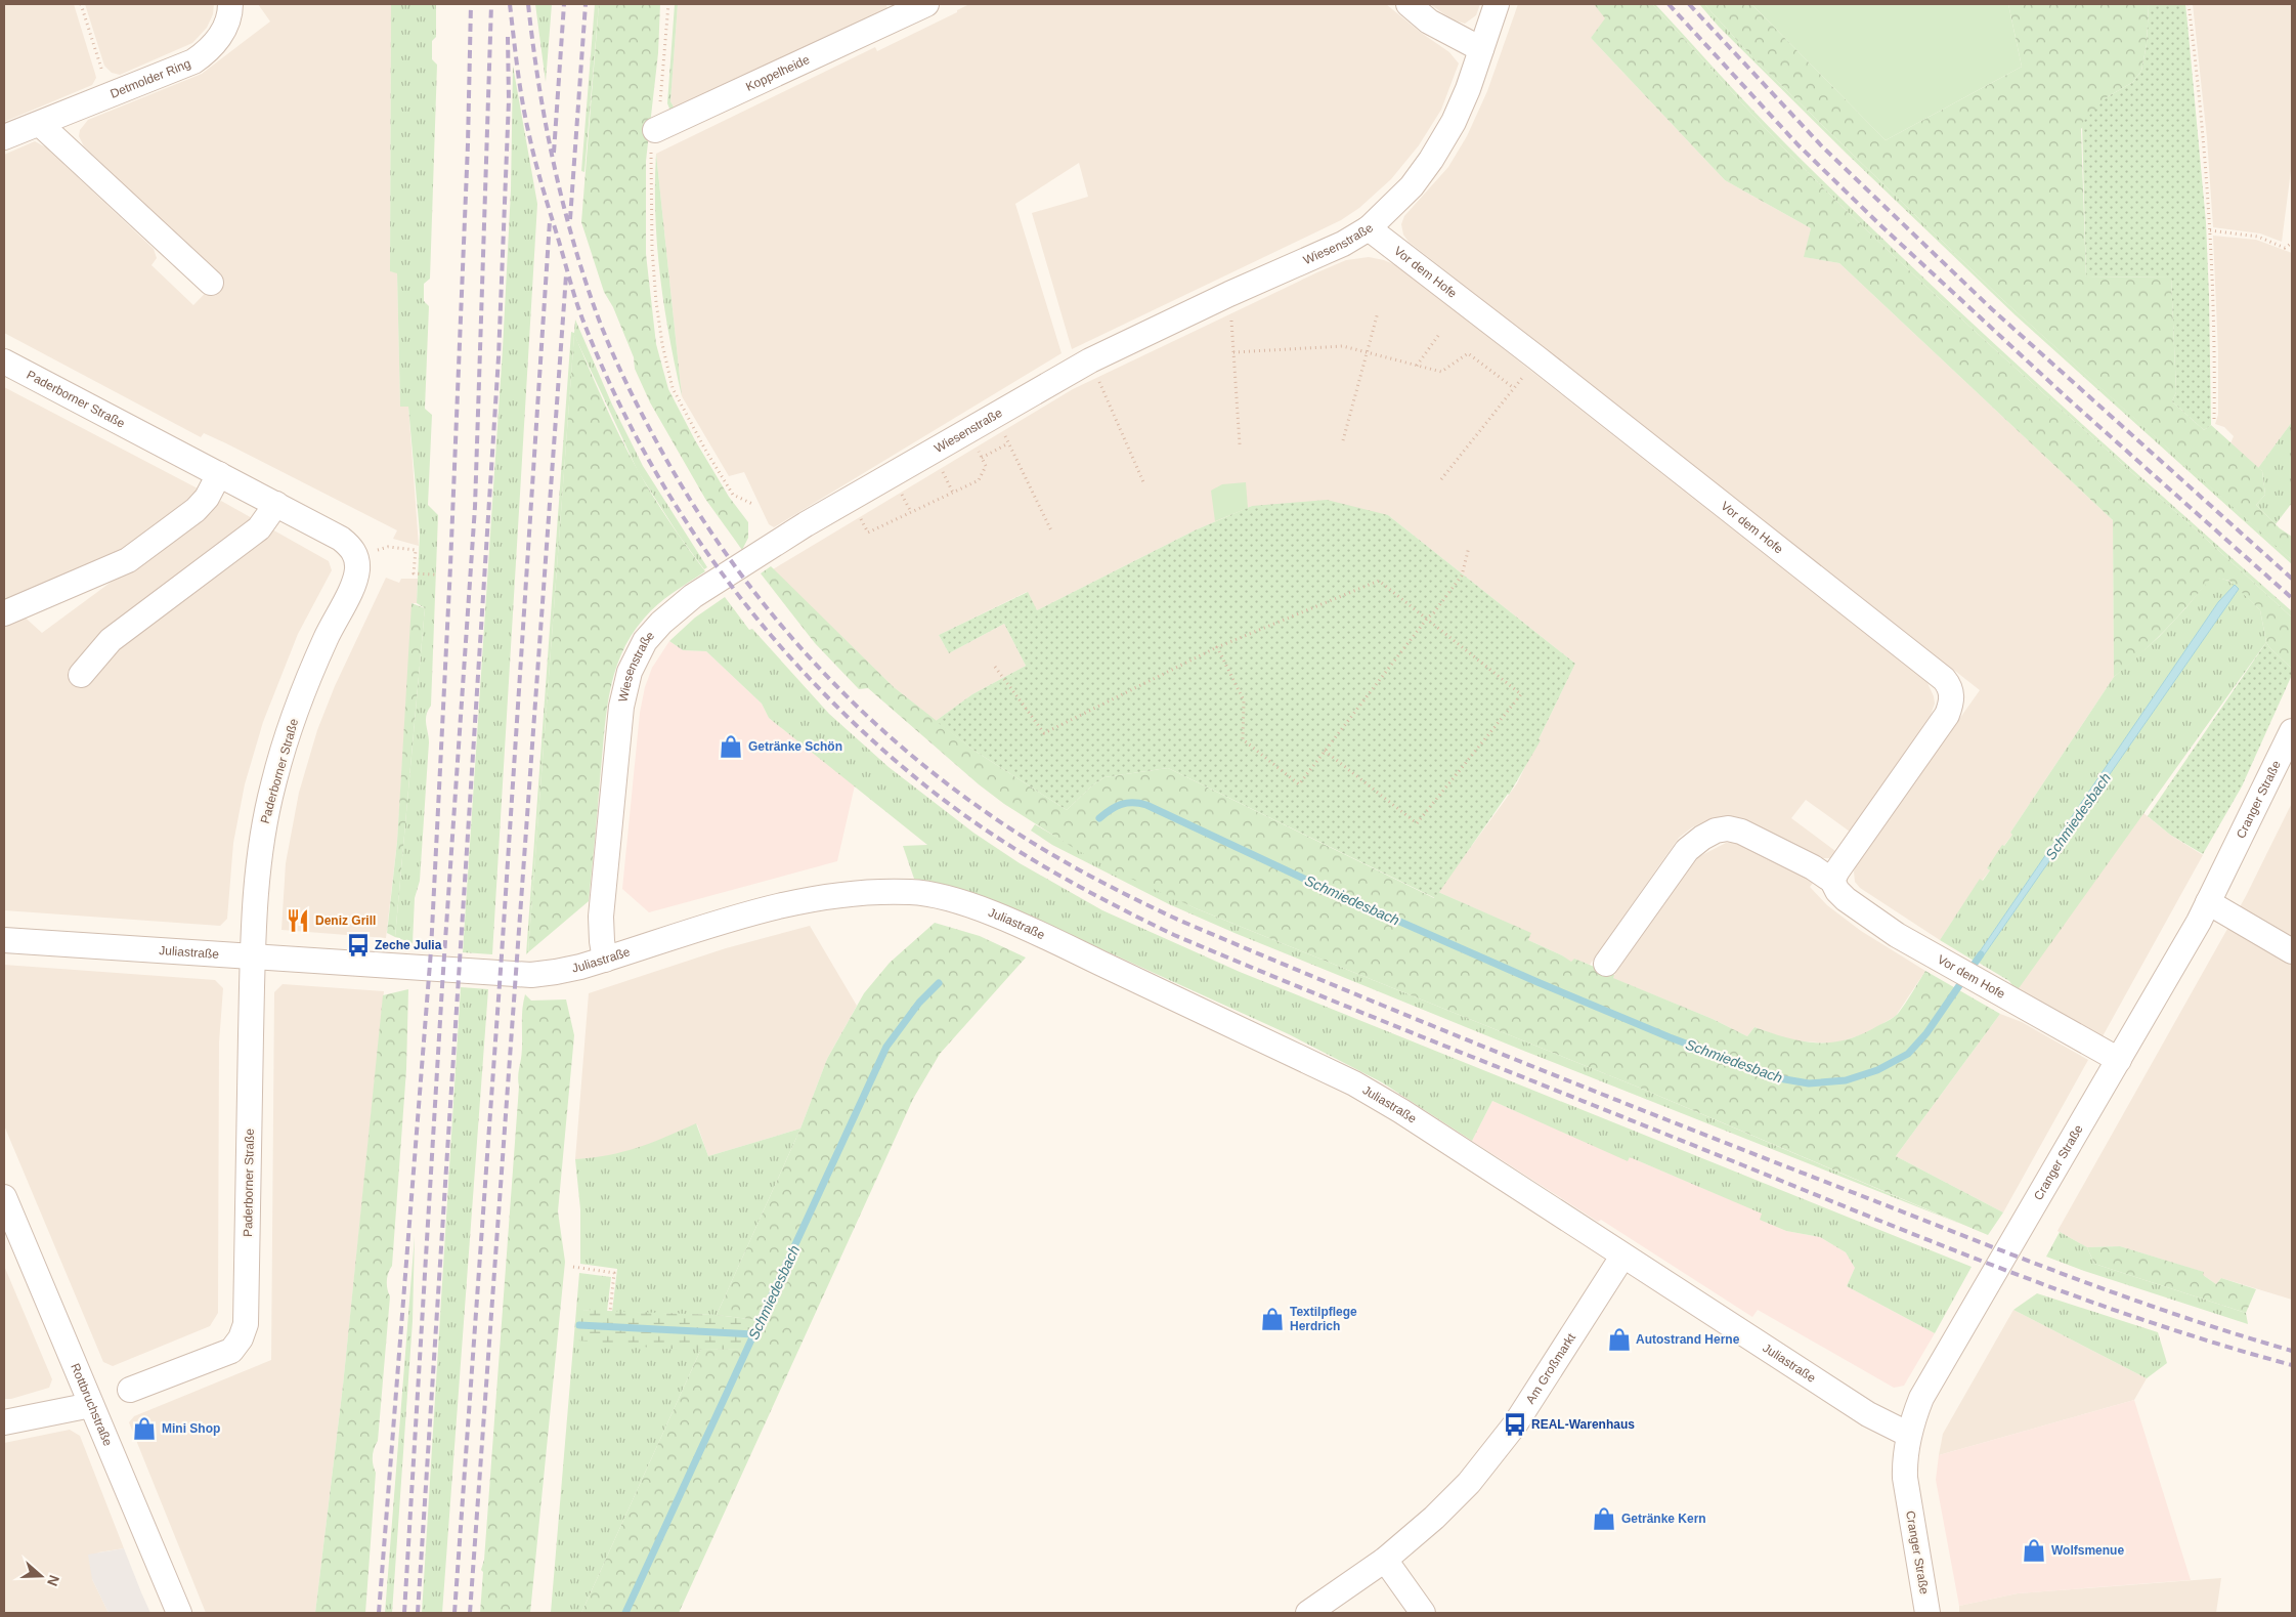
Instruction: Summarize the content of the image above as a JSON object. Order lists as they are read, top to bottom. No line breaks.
{"streets":{"street":["Koppelheide","Detmolder Ring","Wiesenstraße","Vor dem Hofe","Paderborner Straße","Cranger Straße","Juliastraße","Am Großmarkt","Rottbruchstraße"]},"crossings":[["Wiesenstraße","Vor dem Hofe"],["Wiesenstraße","Juliastraße"],["Vor dem Hofe","Cranger Straße"],["Paderborner Straße","Juliastraße"],["Cranger Straße","Juliastraße"],["Juliastraße","Am Großmarkt"]],"water":["Schmiedesbach"],"places":{"shop":["Getränke Schön","Textilpflege Herdrich","Autostrand Herne","Mini Shop","Getränke Kern","Wolfsmenue"],"restaurant":["Deniz Grill"],"bus stop":["Zeche Julia","REAL-Warenhaus"]},"north":"right"}
